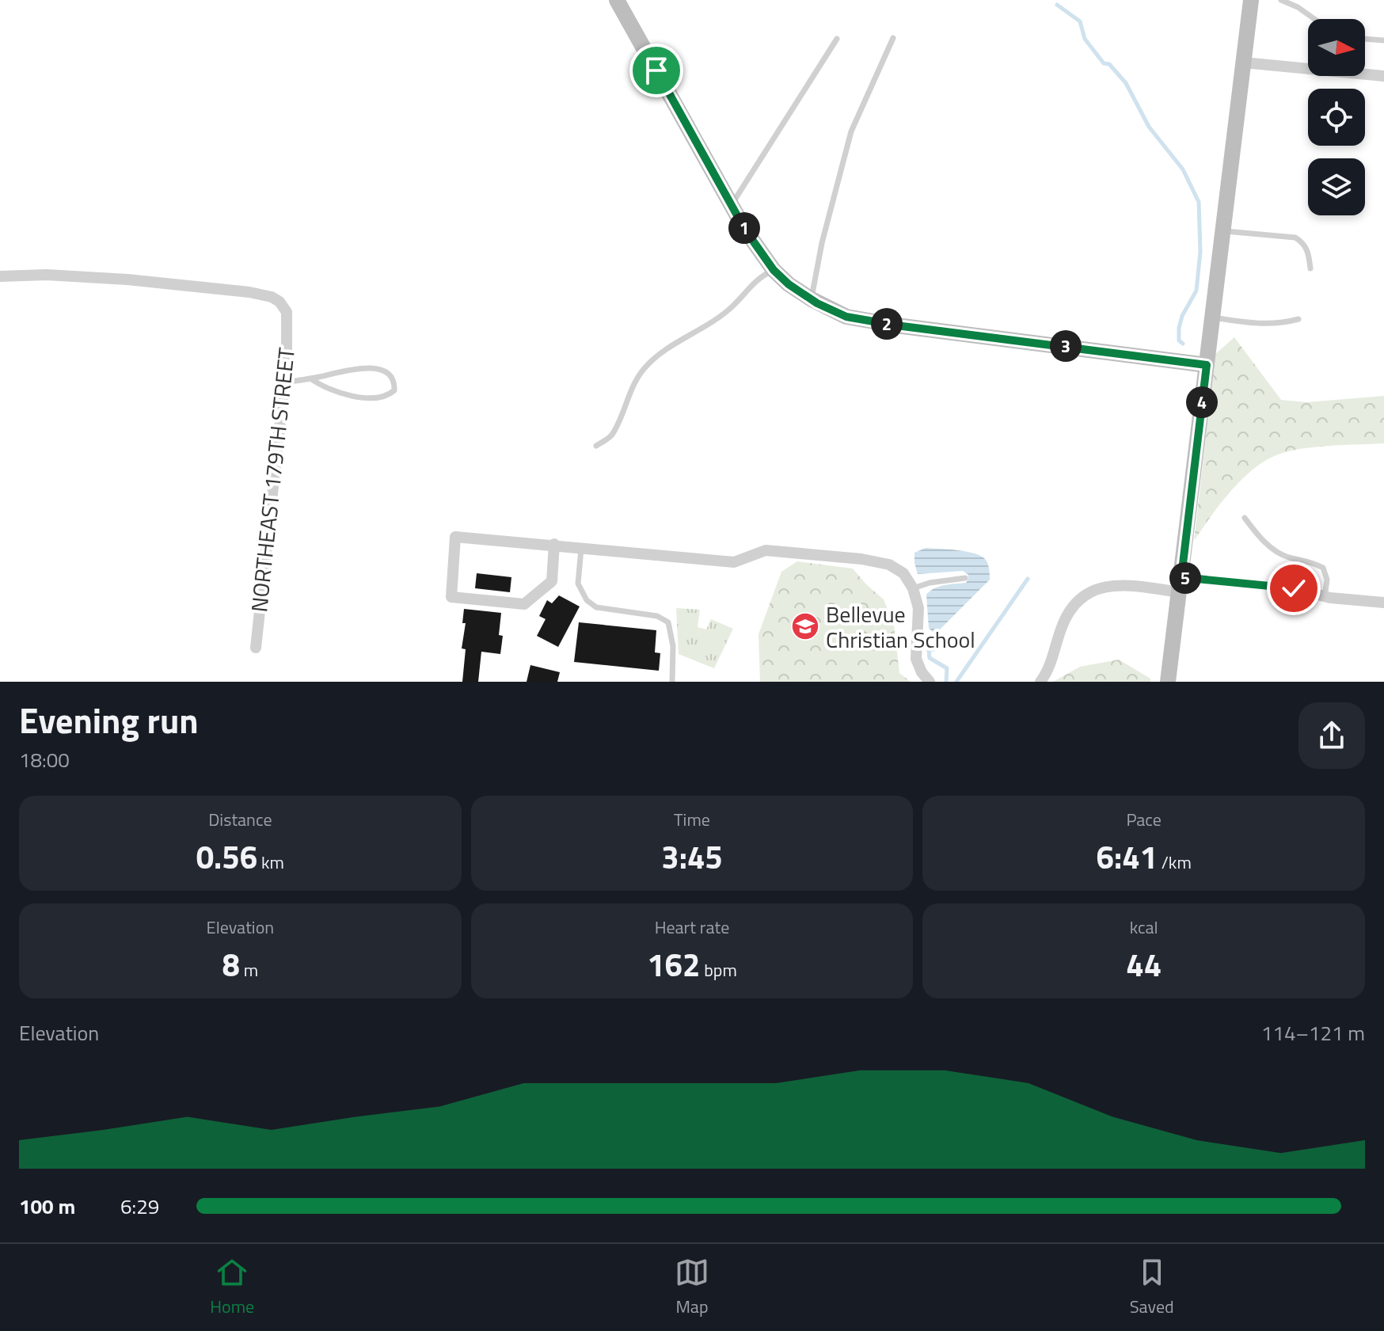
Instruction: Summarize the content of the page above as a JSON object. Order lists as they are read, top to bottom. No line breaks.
{"streets":{"street":["NORTHEAST 179TH STREET"]},"places":{"school or university":["Bellevue Christian School"]},"north":"right","page":{"pins":["1","2","3","4","5"],"heading":["Evening run","18:00"],"stats":[["Distance","0.56 km"],["Time","3:45"],["Pace","6:41 /km"],["Elevation","8 m"],["Heart rate","162 bpm"],["kcal","44"]],"chart":["Elevation","114–121 m"],"list":[{"name":"100 m","note":"6:29"}],"tabs":["Home","Map","Saved"]}}
